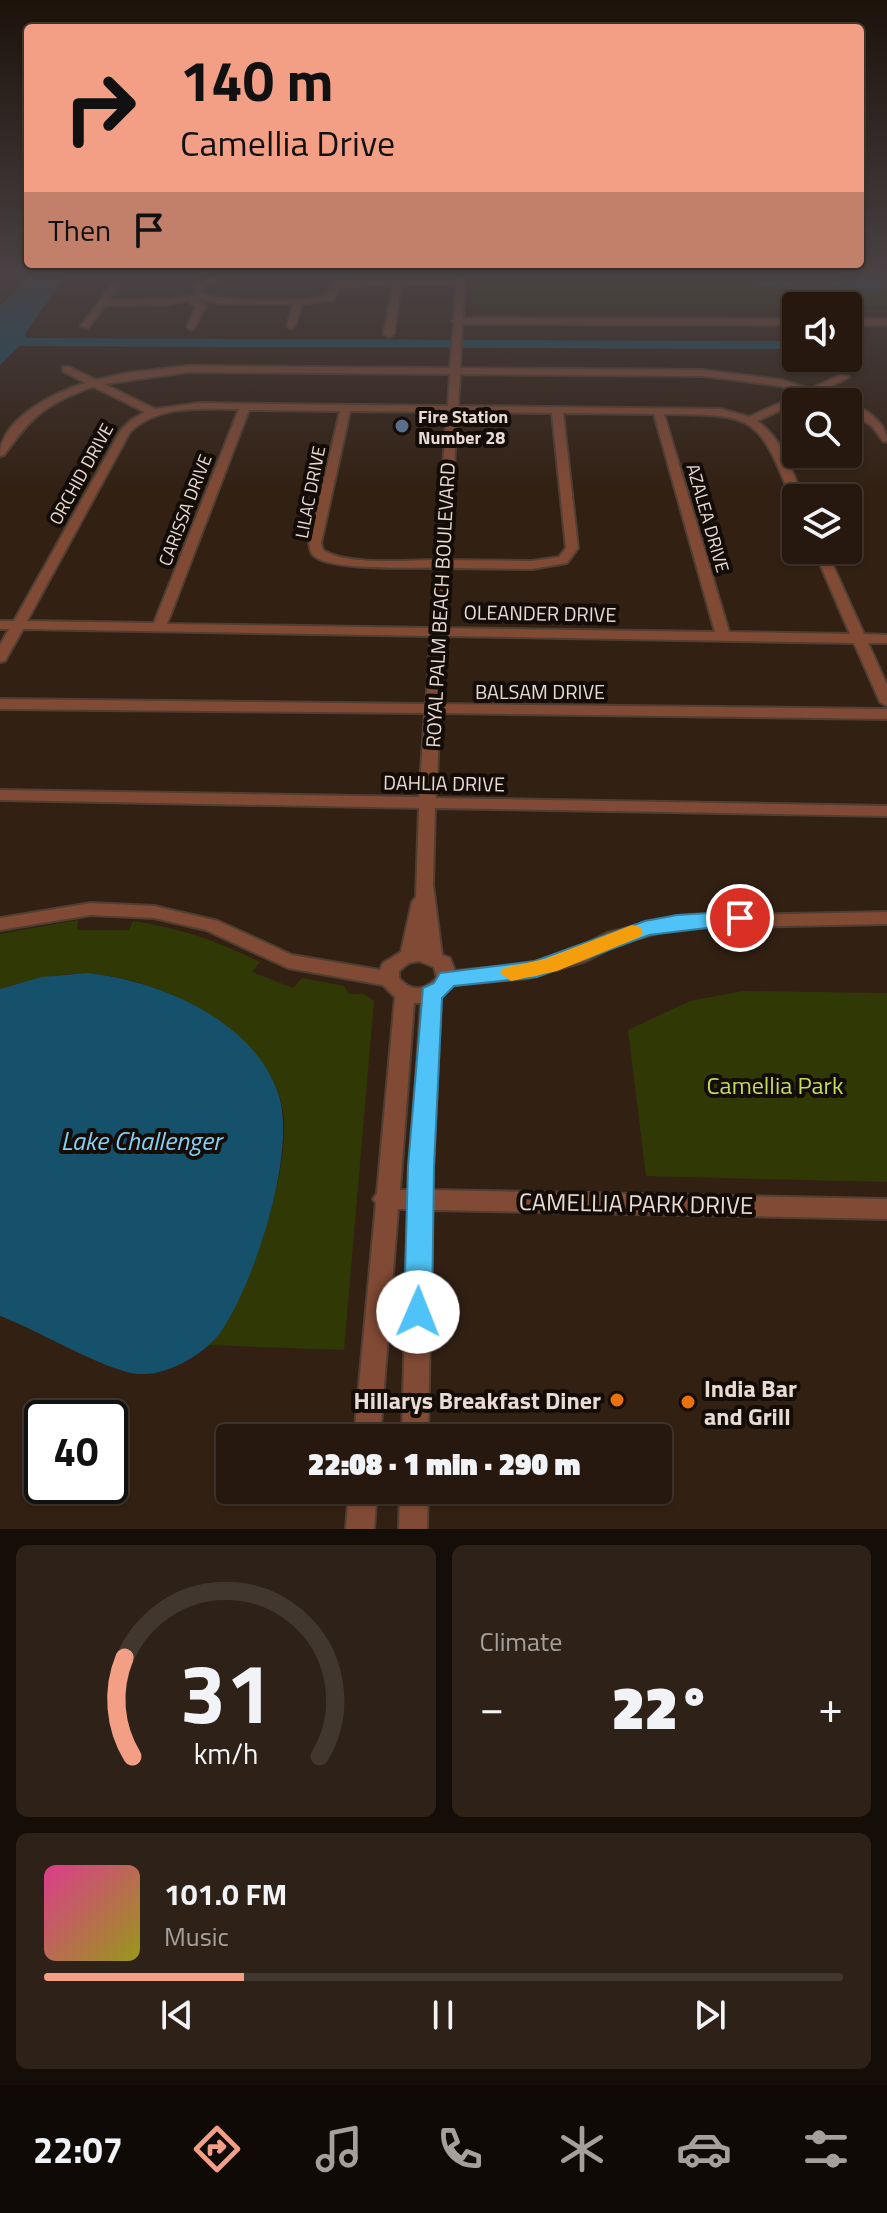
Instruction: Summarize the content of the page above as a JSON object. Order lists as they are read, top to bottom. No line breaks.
{"streets":{"street":["ORCHID DRIVE","LILAC DRIVE","CARISSA DRIVE","AZALEA DRIVE","ROYAL PALM BEACH BOULEVARD","OLEANDER DRIVE","BALSAM DRIVE","DAHLIA DRIVE","CAMELLIA PARK DRIVE"]},"crossings":[["ORCHID DRIVE","LILAC DRIVE"],["ORCHID DRIVE","CARISSA DRIVE"],["ORCHID DRIVE","AZALEA DRIVE"],["ORCHID DRIVE","ROYAL PALM BEACH BOULEVARD"],["ORCHID DRIVE","OLEANDER DRIVE"],["LILAC DRIVE","ROYAL PALM BEACH BOULEVARD"],["CARISSA DRIVE","OLEANDER DRIVE"],["AZALEA DRIVE","OLEANDER DRIVE"],["ROYAL PALM BEACH BOULEVARD","OLEANDER DRIVE"],["ROYAL PALM BEACH BOULEVARD","BALSAM DRIVE"],["ROYAL PALM BEACH BOULEVARD","DAHLIA DRIVE"],["ROYAL PALM BEACH BOULEVARD","CAMELLIA PARK DRIVE"]],"water":["Lake Challenger"],"parks":["Camellia Park"],"places":["Fire Station Number 28","Hillarys Breakfast Diner","India Bar and Grill"],"page":{"turn":["140 m","Camellia Drive"],"then":"Then","limit":"40","trip":"22:08 · 1 min · 290 m","tile":"Climate","heat":["−","22°","+"],"song":["101.0 FM","Music"],"tabs":"22:07","gauge":["31","km/h"]}}
